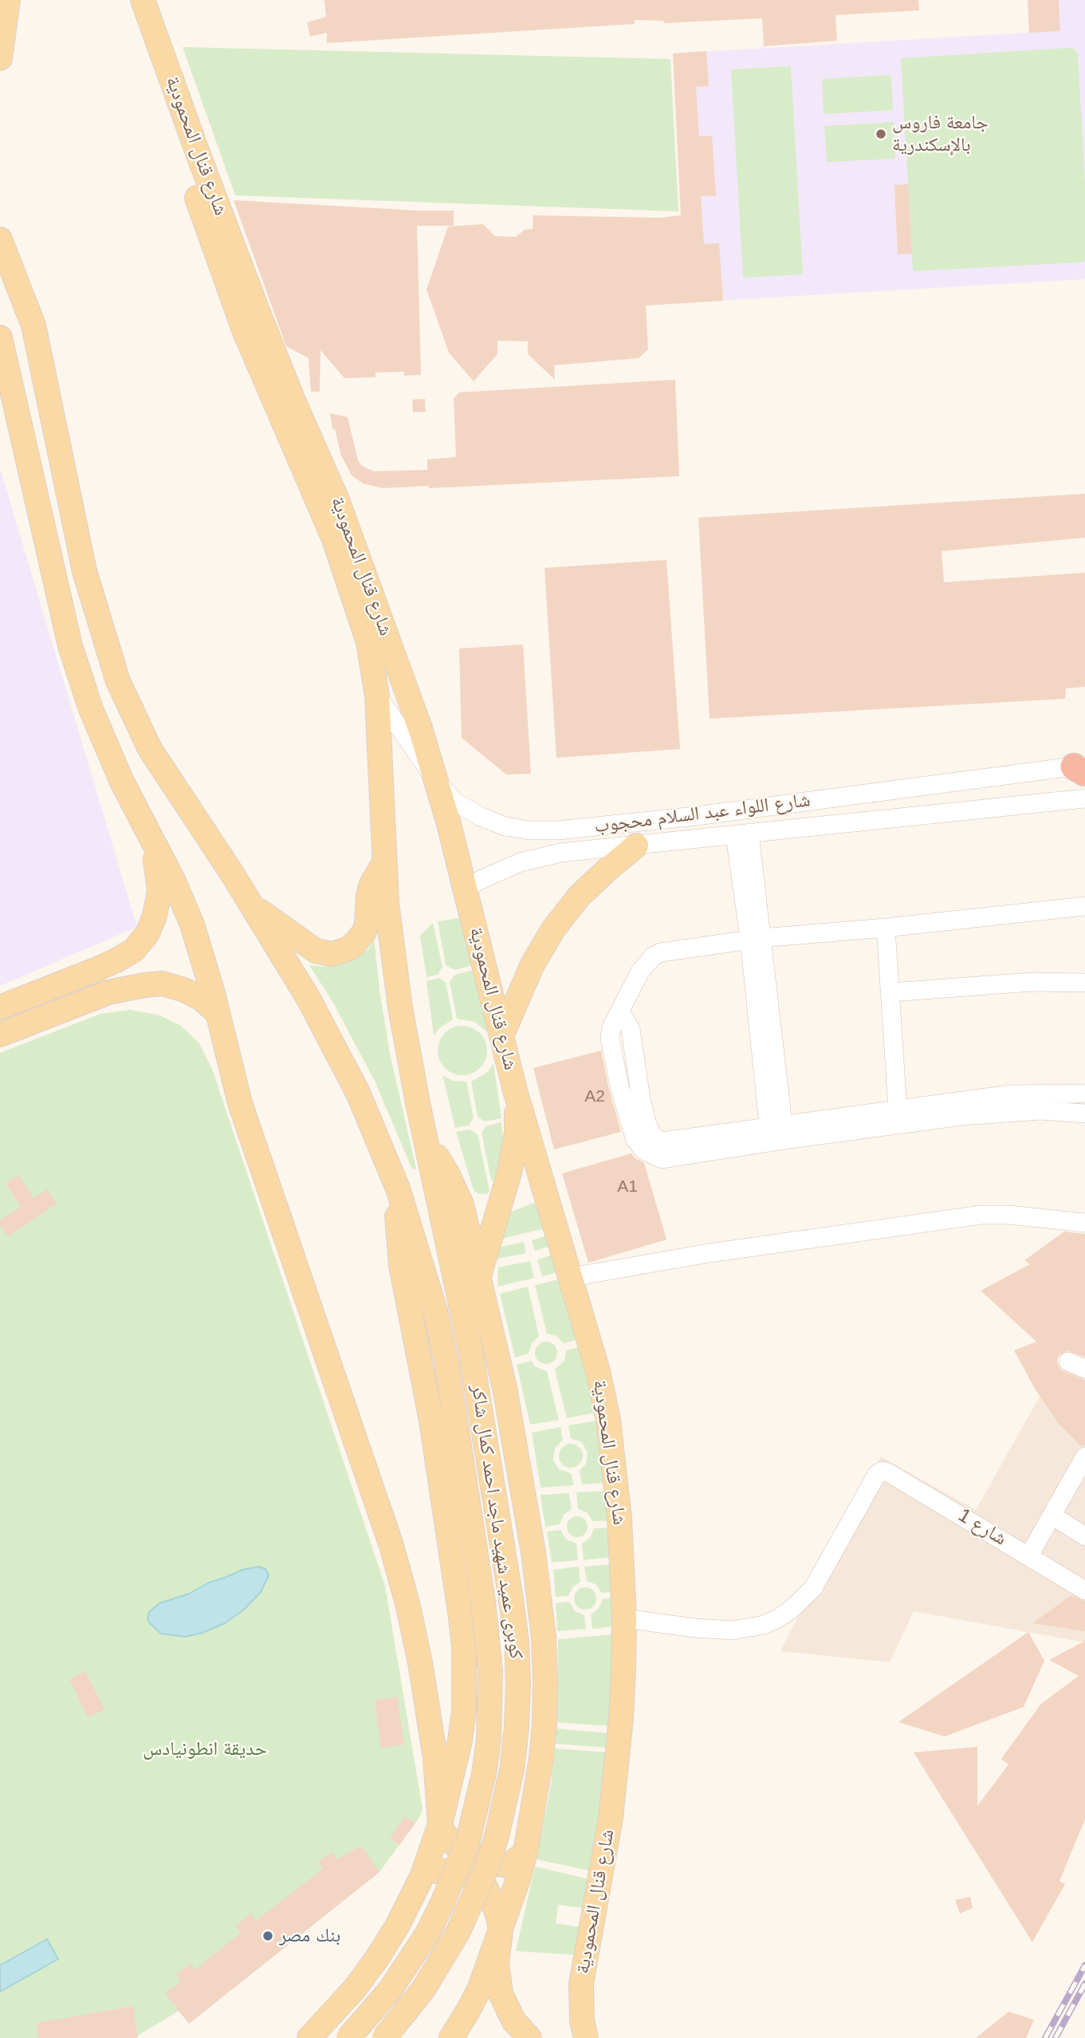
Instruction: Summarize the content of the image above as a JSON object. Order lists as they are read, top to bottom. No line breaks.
{"streets":{"main road":["شارع قنال المحمودية","كوبرى عميد شهيد ماجد احمد كمال شاكر"],"street":["شارع اللواء عبد السلام محجوب","شارع 1"]},"crossings":[["شارع قنال المحمودية","شارع اللواء عبد السلام محجوب"],["شارع قنال المحمودية","كوبرى عميد شهيد ماجد احمد كمال شاكر"],["شارع قنال المحمودية","شارع 1"]],"parks":["حديقة انطونيادس"],"places":["جامعة فاروس بالإسكندرية","بنك مصر"],"house_numbers":["A2","A1"]}
